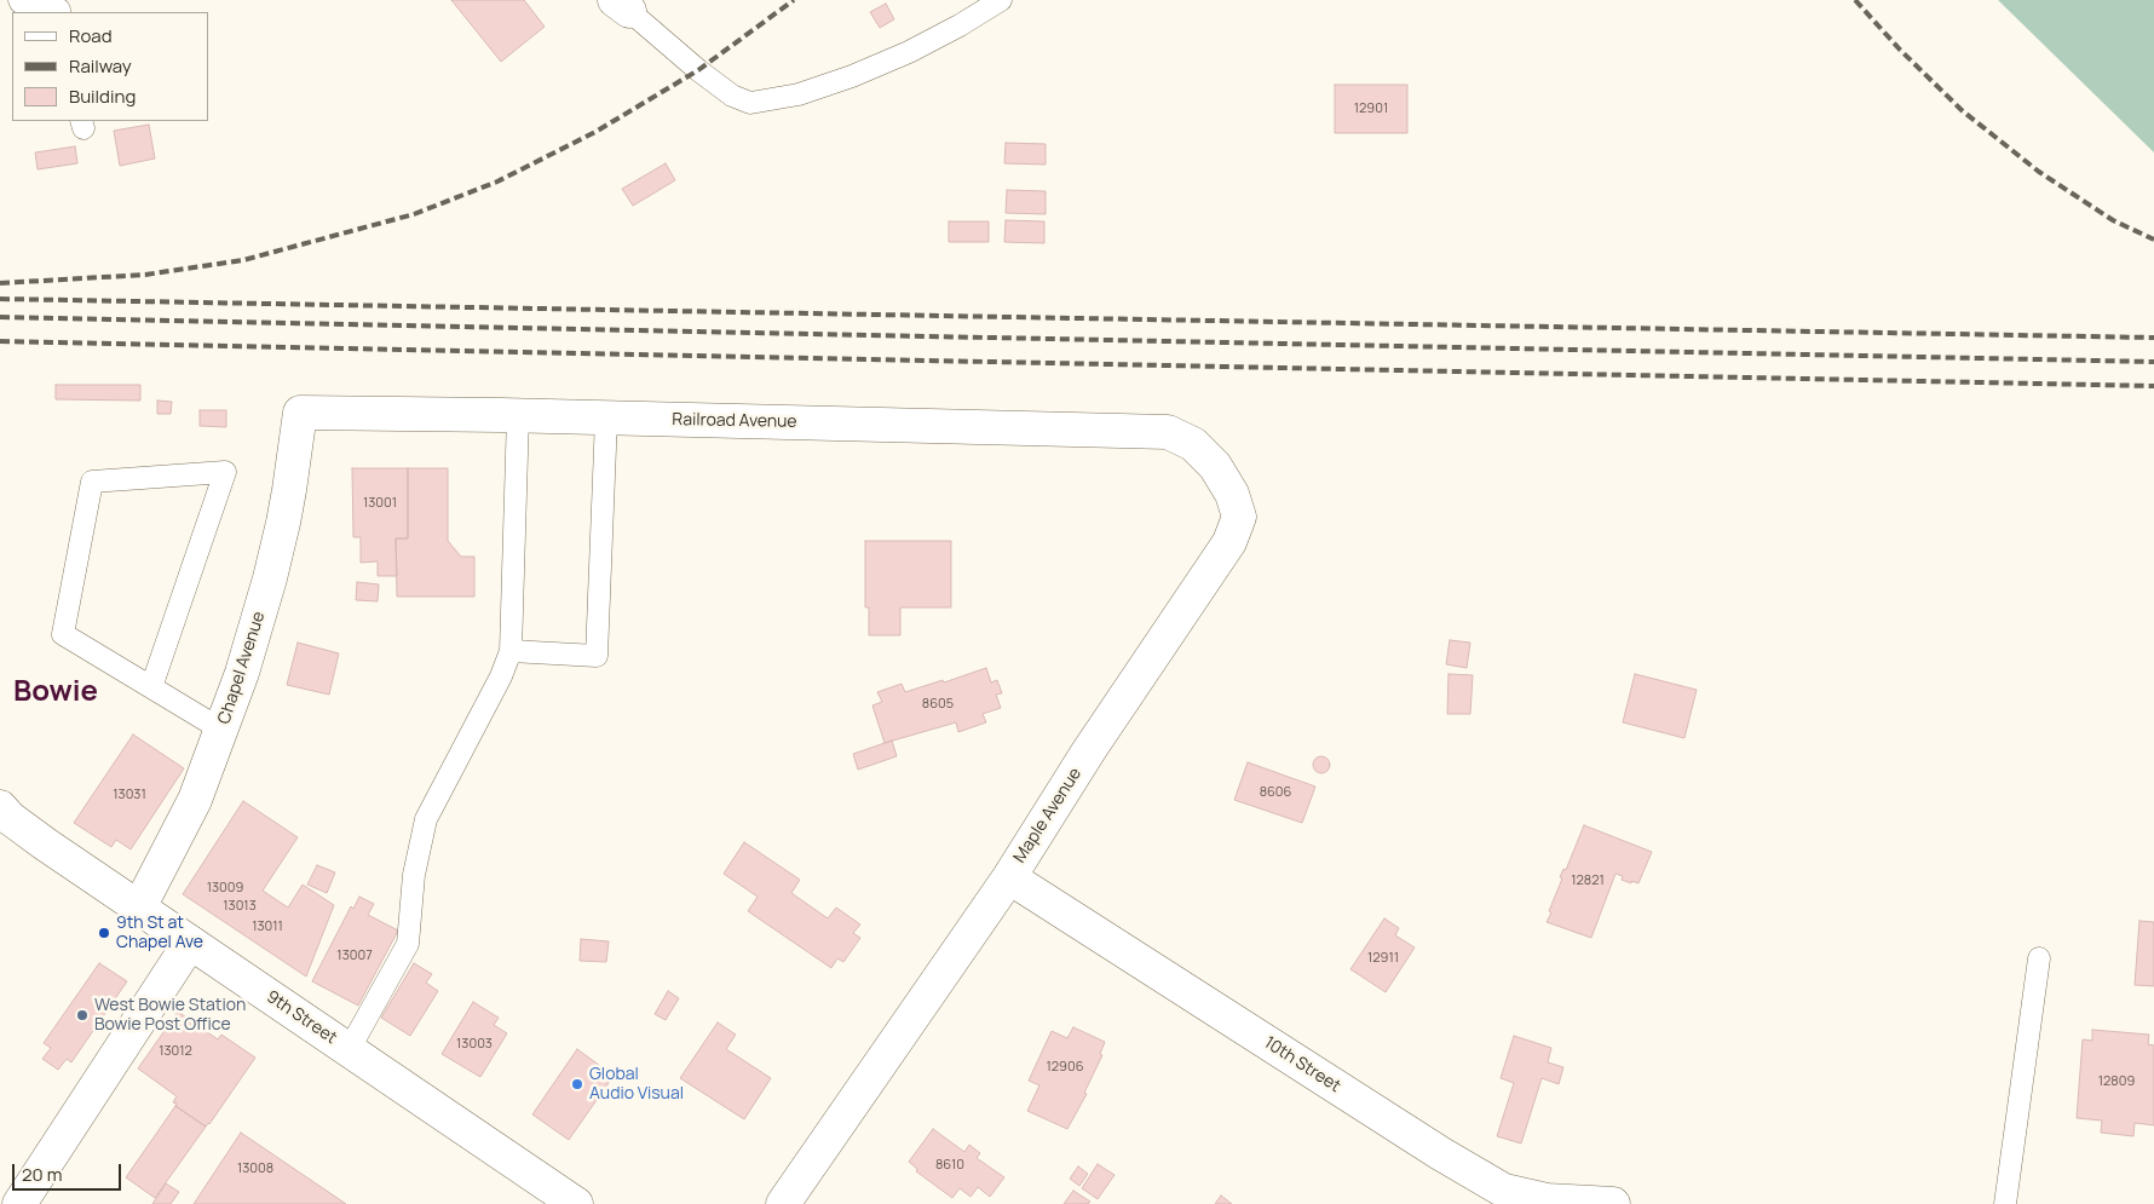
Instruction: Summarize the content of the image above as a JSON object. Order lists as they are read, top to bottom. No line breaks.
{"streets":{"street":["Railroad Avenue","Chapel Avenue","Maple Avenue","9th Street","10th Street"]},"crossings":[["Railroad Avenue","Chapel Avenue"],["Railroad Avenue","Maple Avenue"],["Chapel Avenue","9th Street"],["Maple Avenue","10th Street"]],"districts":["Bowie"],"places":["9th St at Chapel Ave","West Bowie Station Bowie Post Office","Global Audio Visual"],"house_numbers":["12901","13001","8605","8606","13031","12821","13009","13013","13011","13007","12911","13003","13012","12906","12809","8610","13008"],"legend":["Road","Railway","Building"],"scale_bar":"20 m"}
